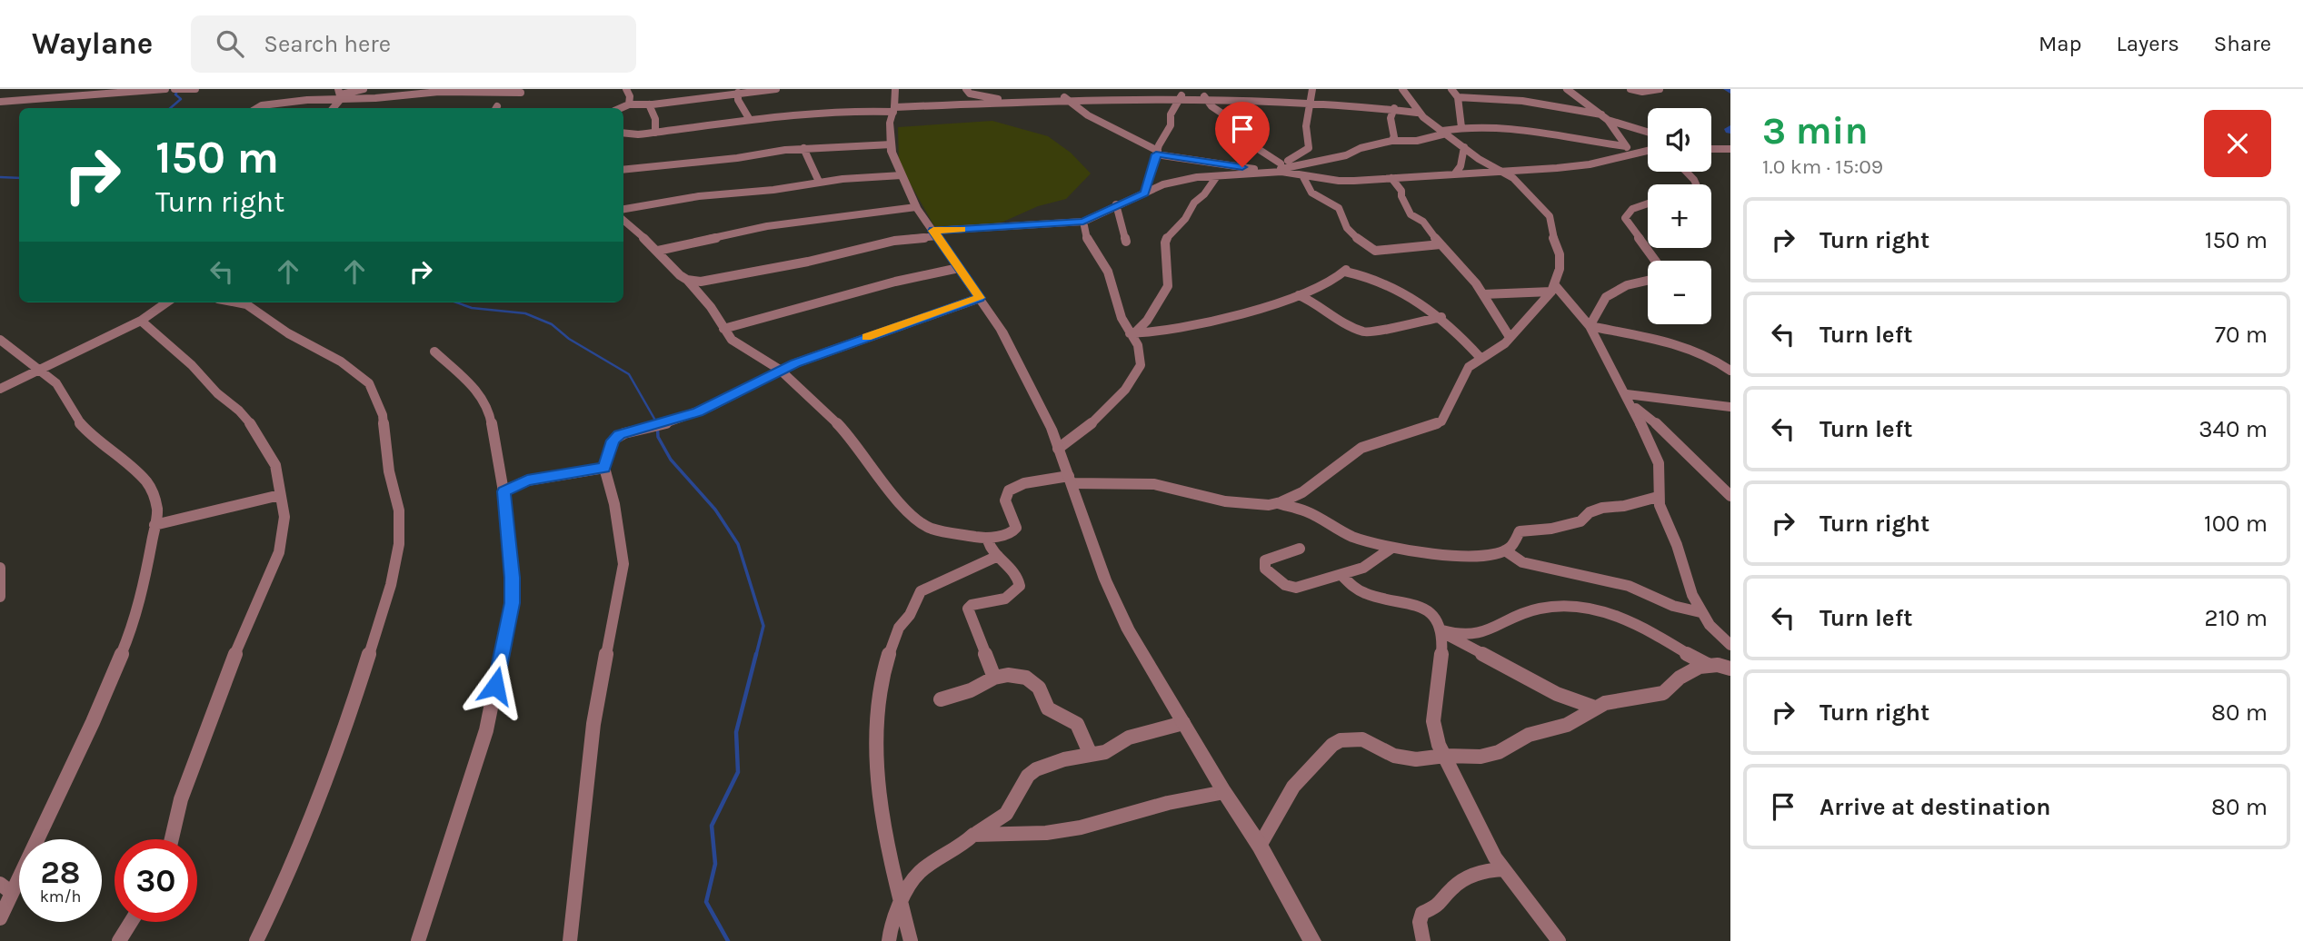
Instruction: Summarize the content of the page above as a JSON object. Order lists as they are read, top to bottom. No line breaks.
{"page":{"header":"Waylane","search":"Search here","nav":["Map","Layers","Share"],"heading":["3 min","1.0 km · 15:09"],"map_buttons":["+","−"],"turn":["150 m","Turn right"],"list":[{"name":"Turn right","value":"150 m"},{"name":"Turn left","value":"70 m"},{"name":"Turn left","value":"340 m"},{"name":"Turn right","value":"100 m"},{"name":"Turn left","value":"210 m"},{"name":"Turn right","value":"80 m"},{"name":"Arrive at destination","value":"80 m"}],"speed":"28 km/h","limit":"30"}}
